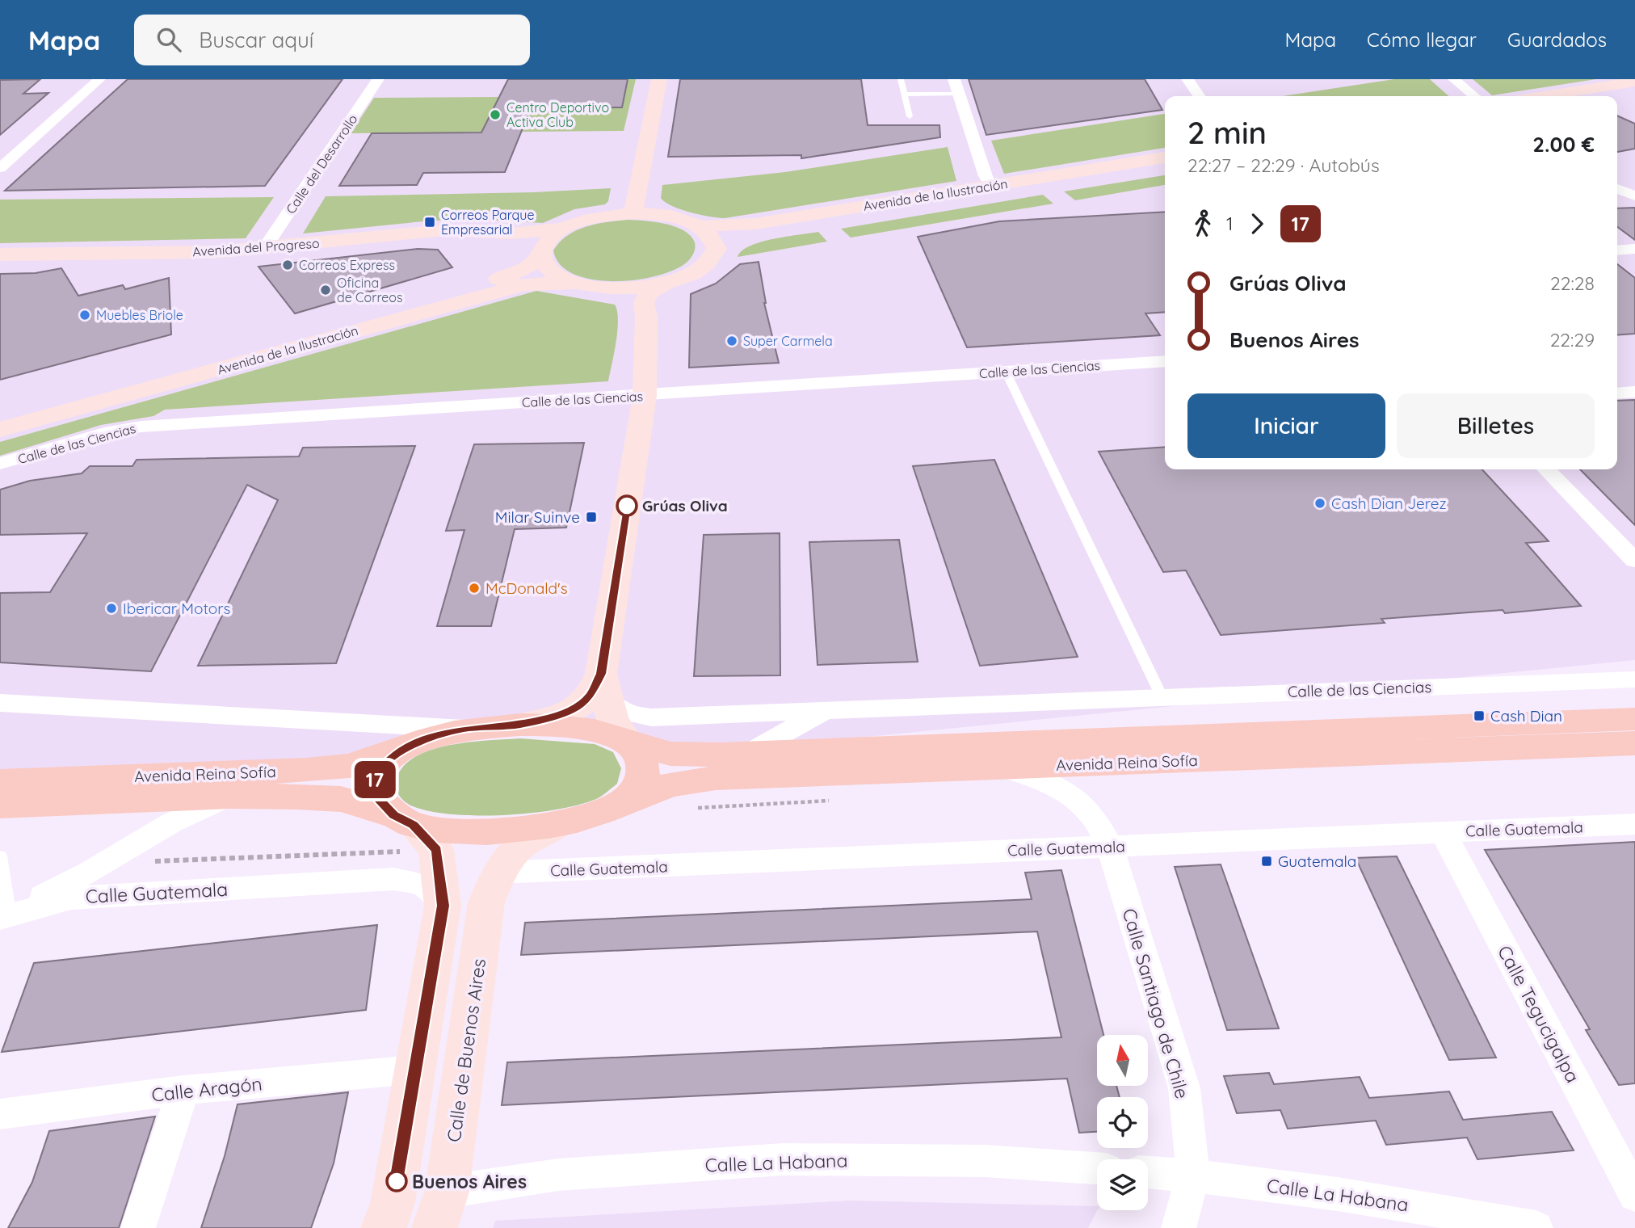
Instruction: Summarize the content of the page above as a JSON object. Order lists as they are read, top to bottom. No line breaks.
{"streets":{"main road":["Avenida Reina Sofía"],"street":["Calle del Desarrollo","Avenida de la Ilustración","Avenida del Progreso","Calle de las Ciencias","Calle Guatemala","Calle Santiago de Chile","Calle Tegucigalpa","Calle de Buenos Aires","Calle Aragón","Calle La Habana"]},"crossings":[["Calle del Desarrollo","Avenida del Progreso"],["Avenida de la Ilustración","Avenida del Progreso"],["Avenida Reina Sofía","Calle Santiago de Chile"],["Avenida Reina Sofía","Calle de Buenos Aires"],["Calle Guatemala","Calle Santiago de Chile"],["Calle Guatemala","Calle Tegucigalpa"],["Calle Guatemala","Calle de Buenos Aires"],["Calle Santiago de Chile","Calle La Habana"],["Calle de Buenos Aires","Calle La Habana"]],"places":{"other":["Centro Deportivo Activa Club","Correos Express","Oficina de Correos","Muebles Briole","Super Carmela","Cash Dian Jerez","Grúas Oliva","McDonald's","Ibericar Motors","Buenos Aires"],"transit":["Correos Parque Empresarial","Milar Suinve","Cash Dian","Guatemala"]},"lines":["bus line 17"],"north":"top","page":{"header":"Mapa","search":"Buscar aquí","nav":["Mapa","Cómo llegar","Guardados"],"on_map":"17","heading":["2 min","22:27 – 22:29 · Autobús","2.00 €"],"legs":["1","17"],"list":[{"name":"Grúas Oliva","value":"22:28"},{"name":"Buenos Aires","value":"22:29"}],"buttons":["Iniciar","Billetes"]}}
